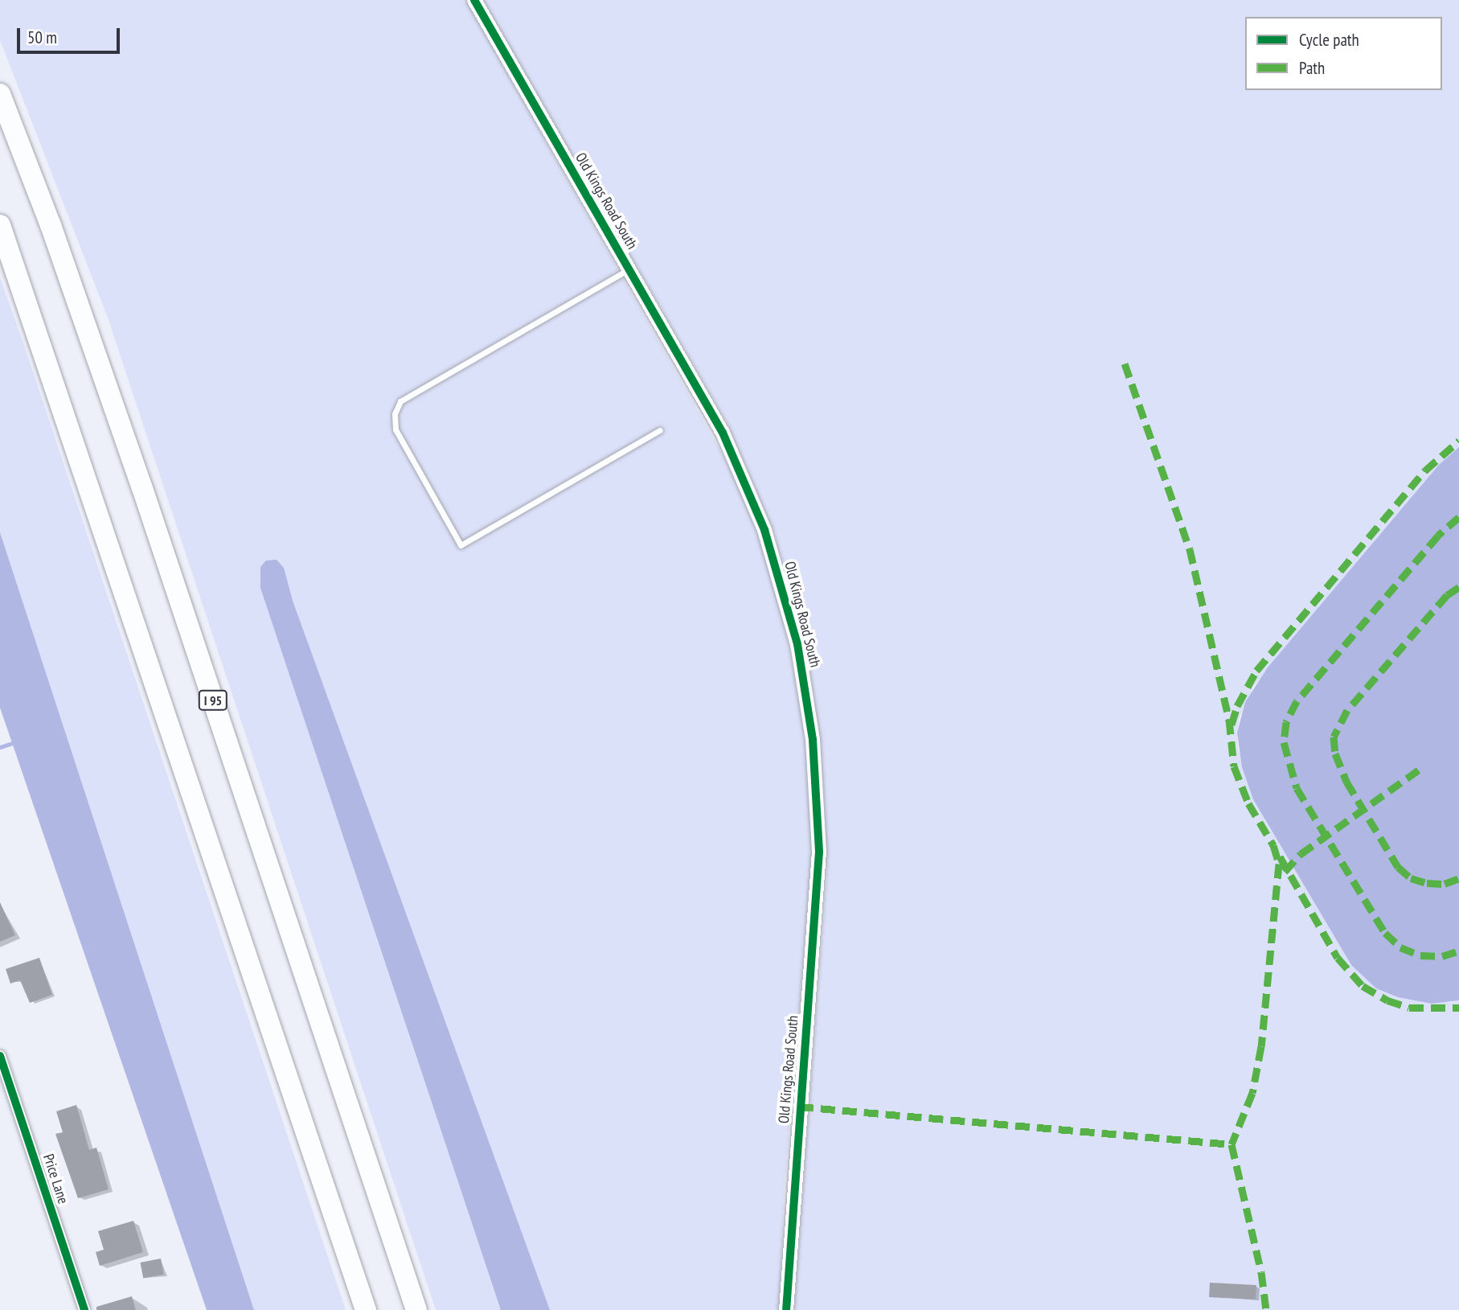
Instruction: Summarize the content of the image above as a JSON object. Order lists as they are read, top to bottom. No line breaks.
{"streets":{"highway":["I 95"],"street":["Old Kings Road South","Price Lane"]},"legend":["Cycle path","Path"],"scale_bar":"50 m"}
